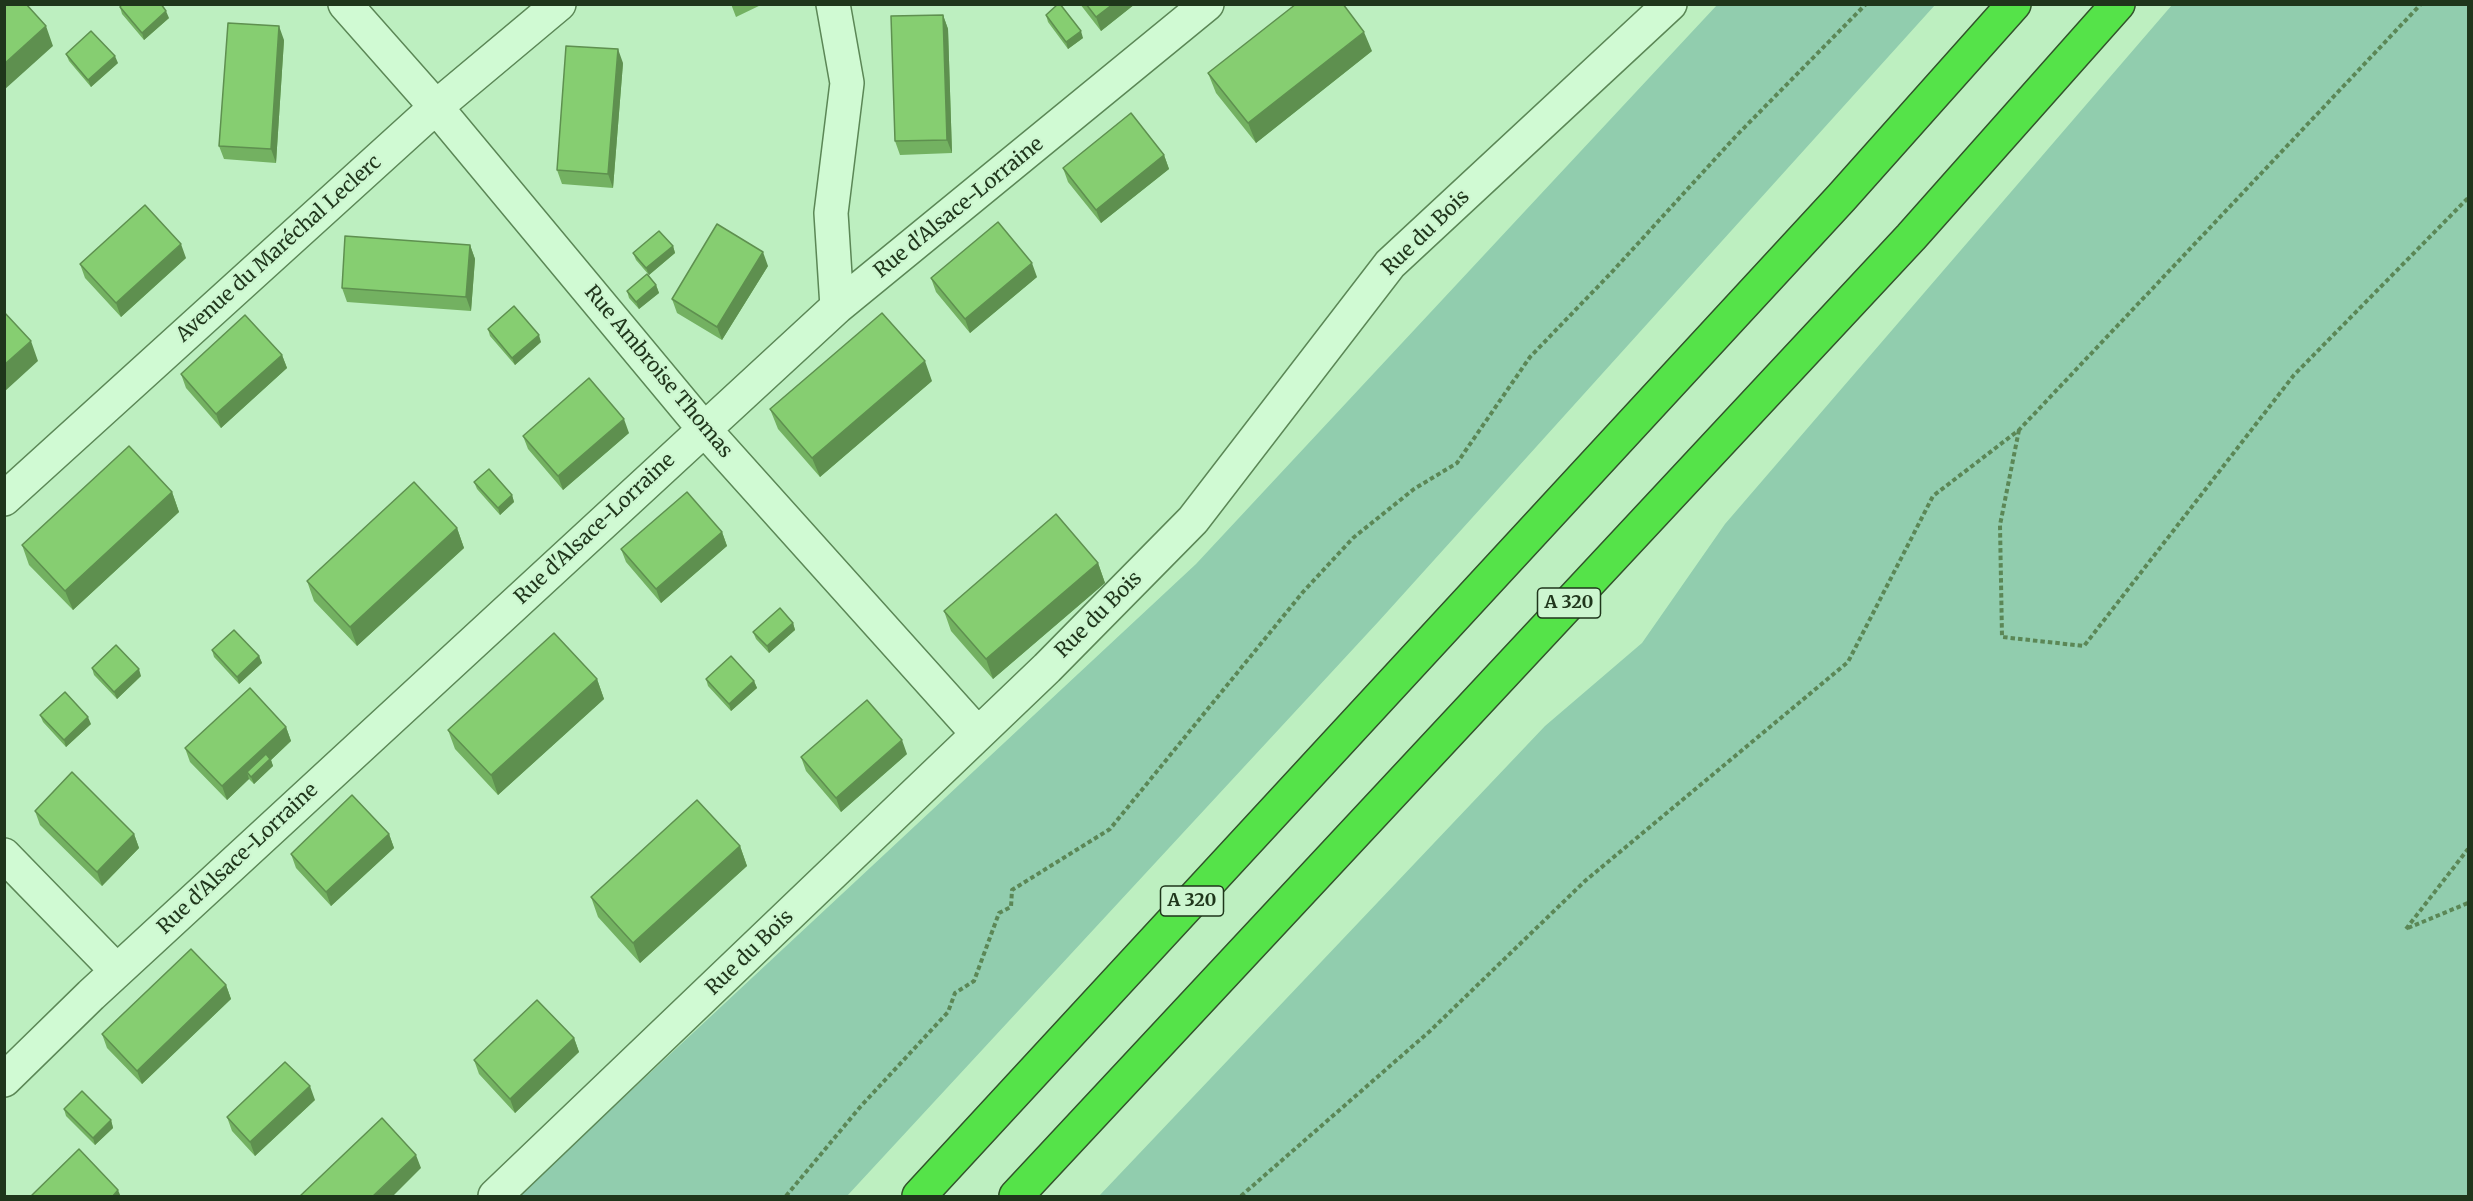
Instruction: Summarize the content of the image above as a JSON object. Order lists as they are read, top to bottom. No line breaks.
{"streets":{"highway":["A 320"],"street":["Rue d'Alsace-Lorraine","Rue du Bois","Avenue du Maréchal Leclerc","Rue Ambroise Thomas"]},"crossings":[["Rue d'Alsace-Lorraine","Rue Ambroise Thomas"],["Rue du Bois","Rue Ambroise Thomas"],["Avenue du Maréchal Leclerc","Rue Ambroise Thomas"]]}
